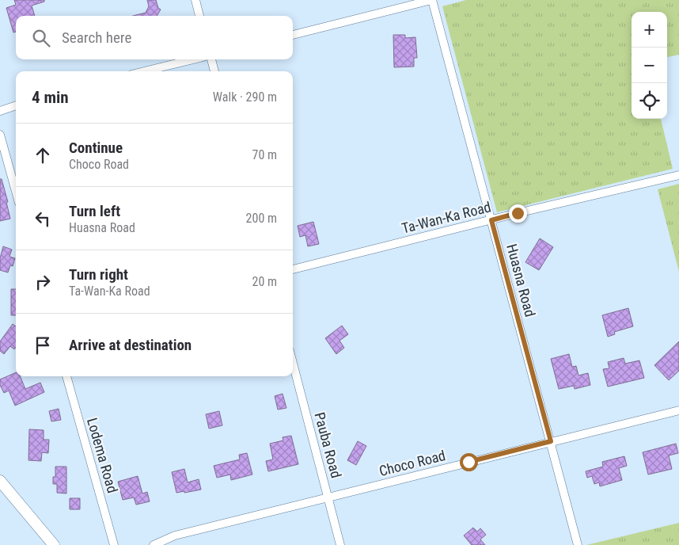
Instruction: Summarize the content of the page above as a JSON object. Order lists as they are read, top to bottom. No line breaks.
{"streets":{"street":["Ta-Wan-Ka Road","Huasna Road","Pauba Road","Lodema Road","Choco Road"]},"crossings":[["Ta-Wan-Ka Road","Huasna Road"],["Huasna Road","Choco Road"],["Pauba Road","Choco Road"]],"page":{"map_buttons":["+","−"],"search":"Search here","heading":["4 min","Walk · 290 m"],"list":[["Continue","Choco Road","70 m"],["Turn left","Huasna Road","200 m"],["Turn right","Ta-Wan-Ka Road","20 m"],"Arrive at destination"]}}
